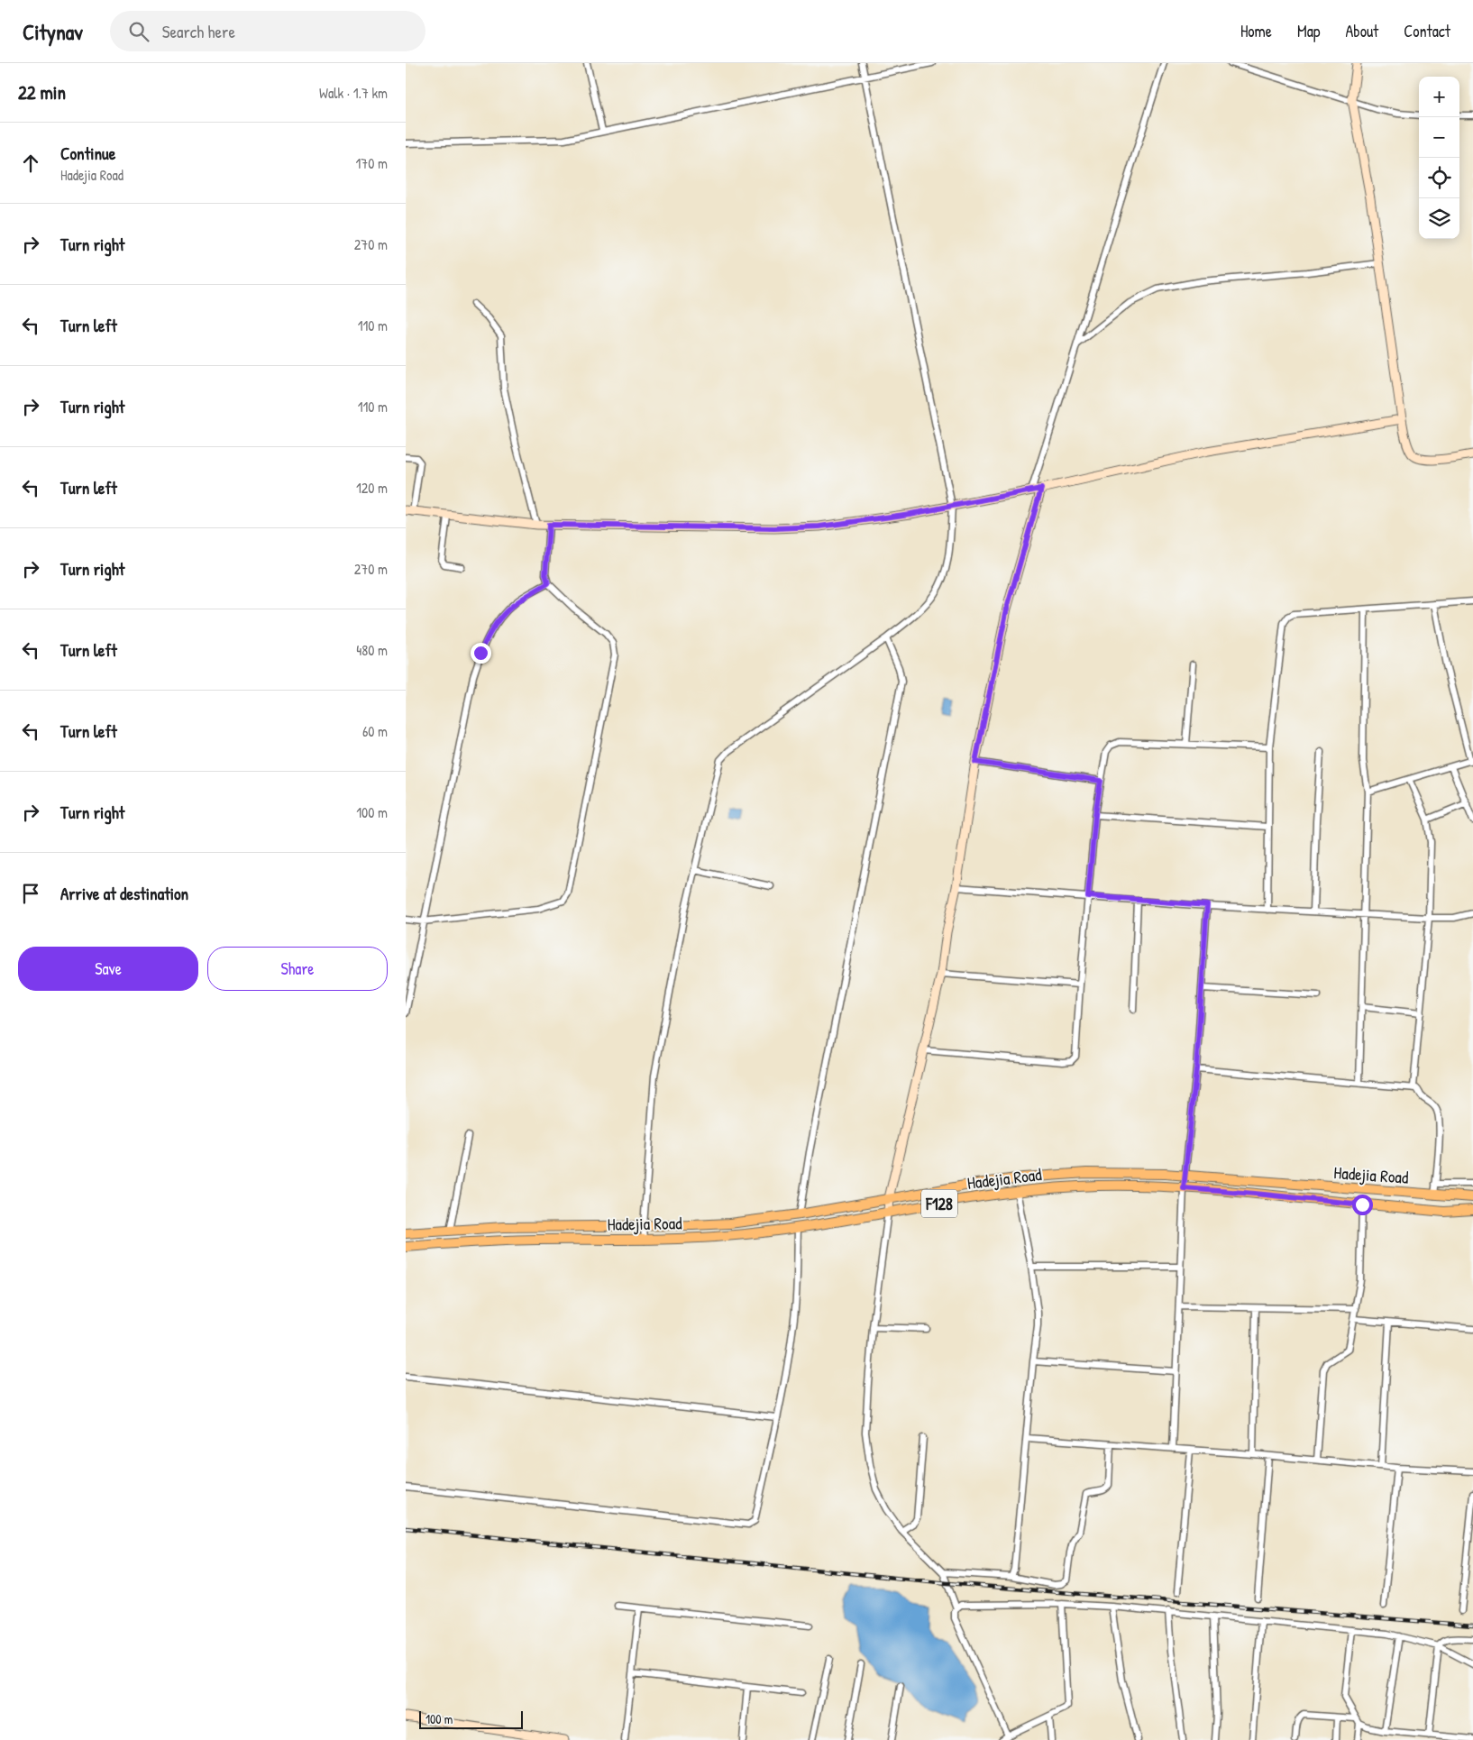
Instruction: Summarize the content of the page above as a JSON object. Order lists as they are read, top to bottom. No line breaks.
{"streets":{"main road":["Hadejia Road","F128"]},"scale_bar":"100 m","page":{"header":"Citynav","search":"Search here","nav":["Home","Map","About","Contact"],"heading":["22 min","Walk · 1.7 km"],"map_buttons":["+","−"],"list":[["Continue","Hadejia Road","170 m"],["Turn right","270 m"],["Turn left","110 m"],["Turn right","110 m"],["Turn left","120 m"],["Turn right","270 m"],["Turn left","480 m"],["Turn left","60 m"],["Turn right","100 m"],"Arrive at destination"],"buttons":["Save","Share"],"scale":"100 m"}}
